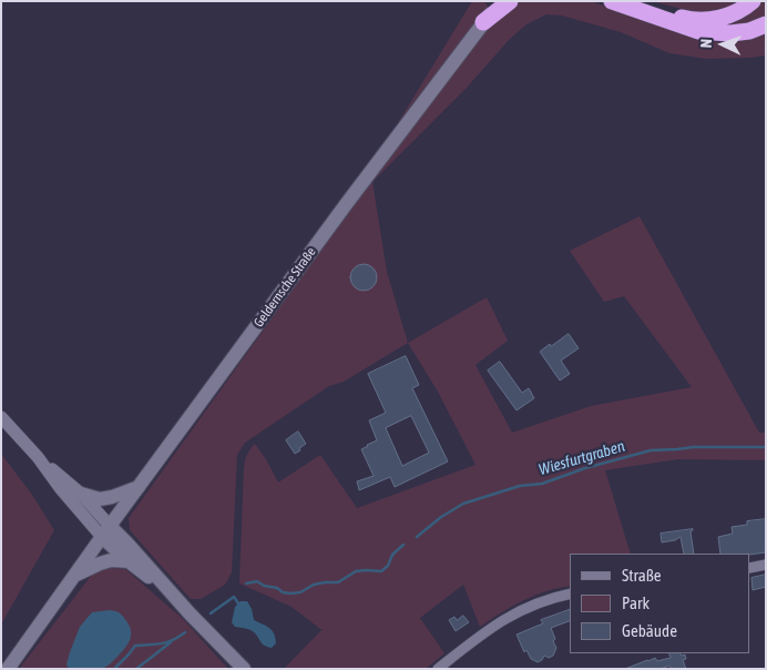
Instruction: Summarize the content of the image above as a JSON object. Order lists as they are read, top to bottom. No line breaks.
{"streets":{"main road":["Geldernsche Straße"]},"water":["Wiesfurtgraben"],"legend":["Straße","Park","Gebäude"],"north":"left"}
